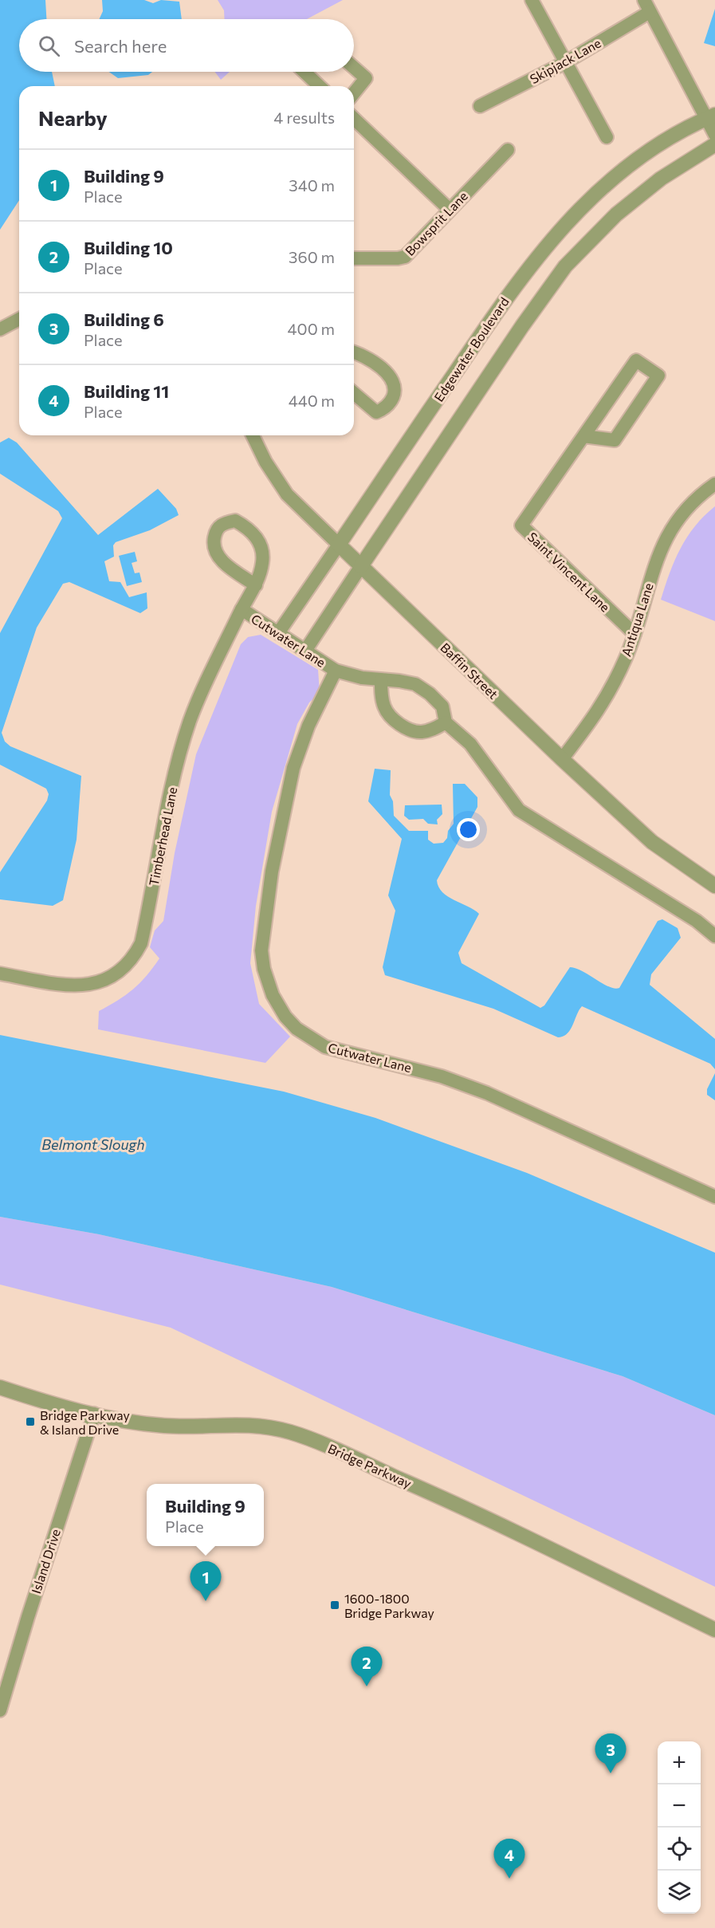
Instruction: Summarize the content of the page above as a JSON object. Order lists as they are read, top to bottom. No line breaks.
{"streets":{"street":["Skipjack Lane","Bowsprit Lane","Edgewater Boulevard","Saint Vincent Lane","Antiqua Lane","Cutwater Lane","Baffin Street","Timberhead Lane","Bridge Parkway","Island Drive"]},"crossings":[["Edgewater Boulevard","Cutwater Lane"],["Edgewater Boulevard","Baffin Street"],["Saint Vincent Lane","Antiqua Lane"],["Antiqua Lane","Baffin Street"],["Cutwater Lane","Timberhead Lane"],["Bridge Parkway","Island Drive"]],"water":["Belmont Slough"],"places":{"transit":["Bridge Parkway & Island Drive","1600-1800 Bridge Parkway"]},"page":{"search":"Search here","heading":["Nearby","4 results"],"list":[{"mark":"1","name":"Building 9","note":"Place","value":"340 m"},{"mark":"2","name":"Building 10","note":"Place","value":"360 m"},{"mark":"3","name":"Building 6","note":"Place","value":"400 m"},{"mark":"4","name":"Building 11","note":"Place","value":"440 m"}],"popup":["Building 9","Place"],"pins":["1","2","3","4"],"map_buttons":["+","−"]}}
